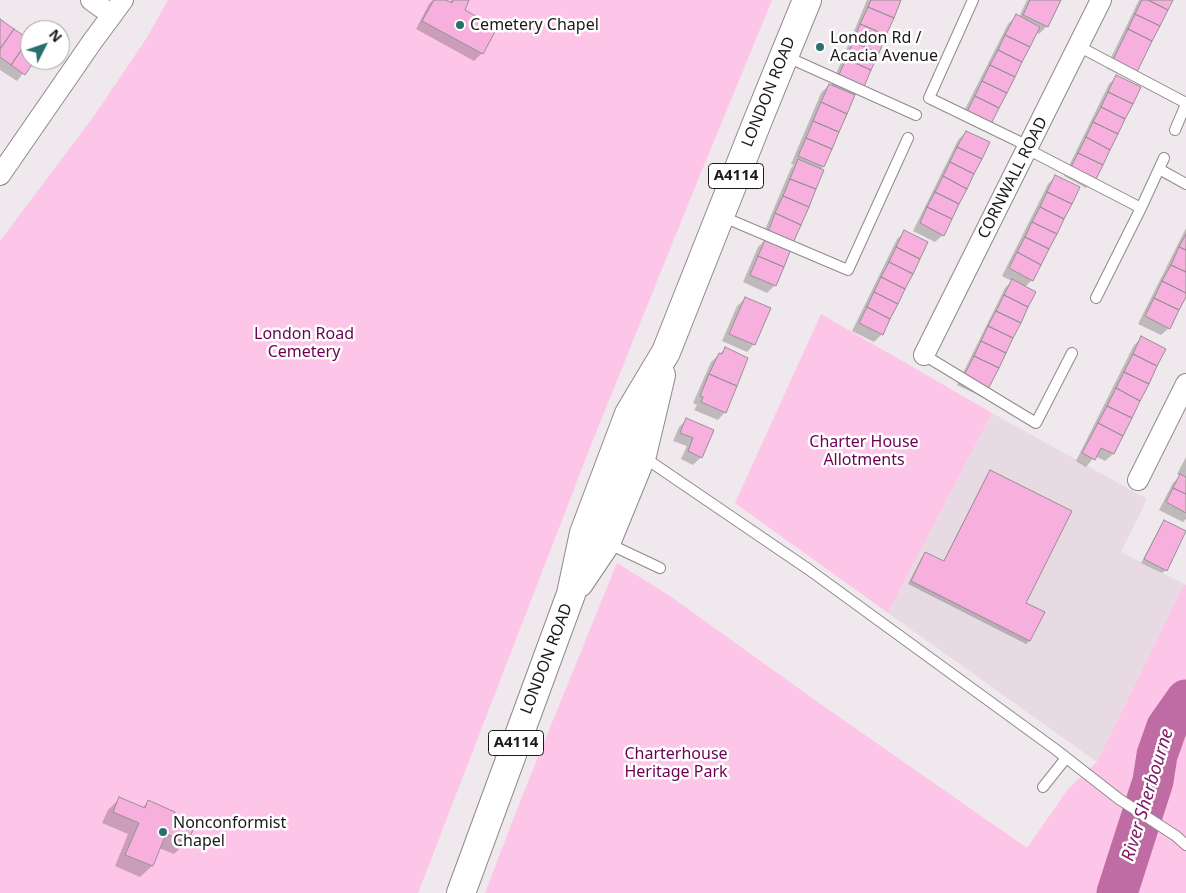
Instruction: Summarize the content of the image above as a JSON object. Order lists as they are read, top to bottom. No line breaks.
{"streets":{"highway":["LONDON ROAD","A4114"],"street":["CORNWALL ROAD"]},"water":["River Sherbourne"],"parks":["London Road Cemetery","Charter House Allotments","Charterhouse Heritage Park"],"places":["Cemetery Chapel","London Rd / Acacia Avenue","Nonconformist Chapel"],"north":"top right"}
